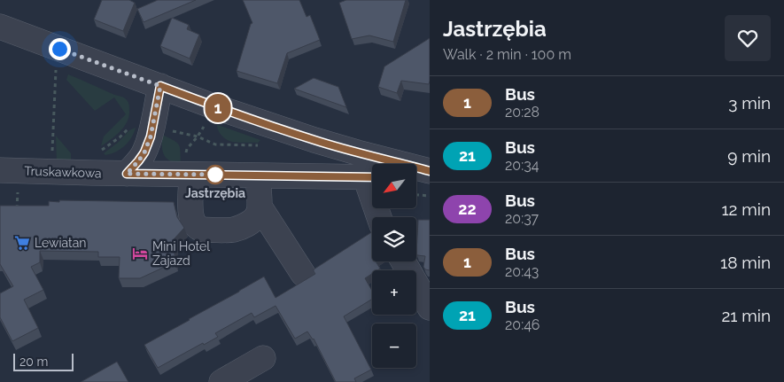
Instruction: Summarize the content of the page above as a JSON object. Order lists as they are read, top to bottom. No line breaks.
{"streets":{"street":["Truskawkowa"]},"places":{"other":["Jastrzębia"],"supermarket":["Lewiatan"],"hotel":["Mini Hotel Zajazd"]},"lines":["bus line 1"],"scale_bar":"20 m","north":"bottom left","page":{"on_map":"1","heading":["Jastrzębia","Walk · 2 min · 100 m"],"list":[{"mark":"1","name":"Bus","note":"20:28","value":"3 min"},{"mark":"21","name":"Bus","note":"20:34","value":"9 min"},{"mark":"22","name":"Bus","note":"20:37","value":"12 min"},{"mark":"1","name":"Bus","note":"20:43","value":"18 min"},{"mark":"21","name":"Bus","note":"20:46","value":"21 min"}],"map_buttons":["+","−"],"scale":"20 m"}}
